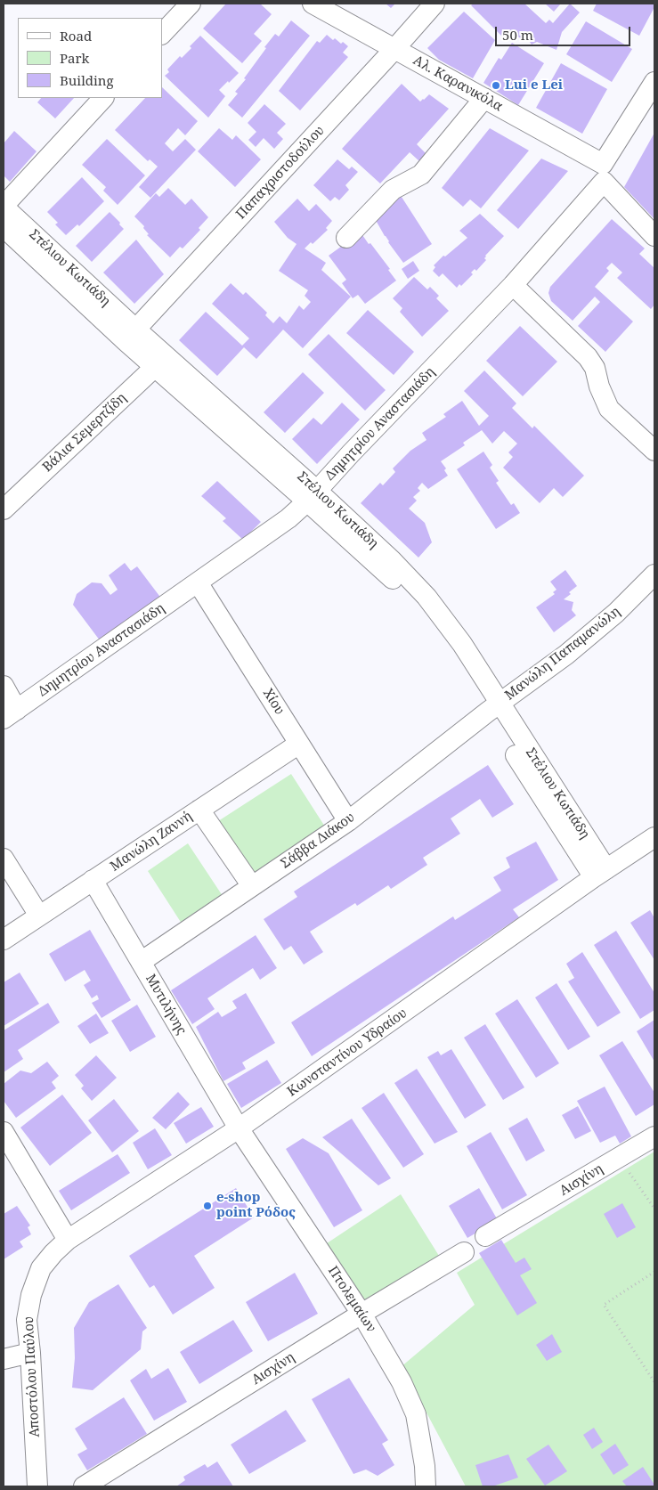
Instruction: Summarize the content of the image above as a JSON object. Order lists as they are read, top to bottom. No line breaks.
{"streets":{"street":["Αλ. Καρανικόλα","Παπαχριστοδούλου","Στέλιου Κωτιάδη","Δημητρίου Αναστασιάδη","Βάλια Σεμερτζίδη","Μανώλη Παπαμανώλη","Χίου","Σάββα Διάκου","Μανώλη Ζαννή","Μυτιλήνης","Κωνσταντίνου Υδραίου","Αισχίνη","Πτολεμαίων","Αποστόλου Παύλου"]},"crossings":[["Αλ. Καρανικόλα","Παπαχριστοδούλου"],["Αλ. Καρανικόλα","Δημητρίου Αναστασιάδη"],["Παπαχριστοδούλου","Στέλιου Κωτιάδη"],["Στέλιου Κωτιάδη","Δημητρίου Αναστασιάδη"],["Στέλιου Κωτιάδη","Βάλια Σεμερτζίδη"],["Στέλιου Κωτιάδη","Μανώλη Παπαμανώλη"],["Στέλιου Κωτιάδη","Σάββα Διάκου"],["Στέλιου Κωτιάδη","Κωνσταντίνου Υδραίου"],["Δημητρίου Αναστασιάδη","Χίου"],["Μανώλη Παπαμανώλη","Σάββα Διάκου"],["Χίου","Σάββα Διάκου"],["Χίου","Μανώλη Ζαννή"],["Σάββα Διάκου","Μυτιλήνης"],["Μανώλη Ζαννή","Μυτιλήνης"],["Μυτιλήνης","Κωνσταντίνου Υδραίου"],["Μυτιλήνης","Πτολεμαίων"],["Κωνσταντίνου Υδραίου","Πτολεμαίων"],["Κωνσταντίνου Υδραίου","Αποστόλου Παύλου"],["Αισχίνη","Πτολεμαίων"]],"places":["Lui e Lei","e-shop point Ρόδος"],"legend":["Road","Park","Building"],"scale_bar":"50 m"}
